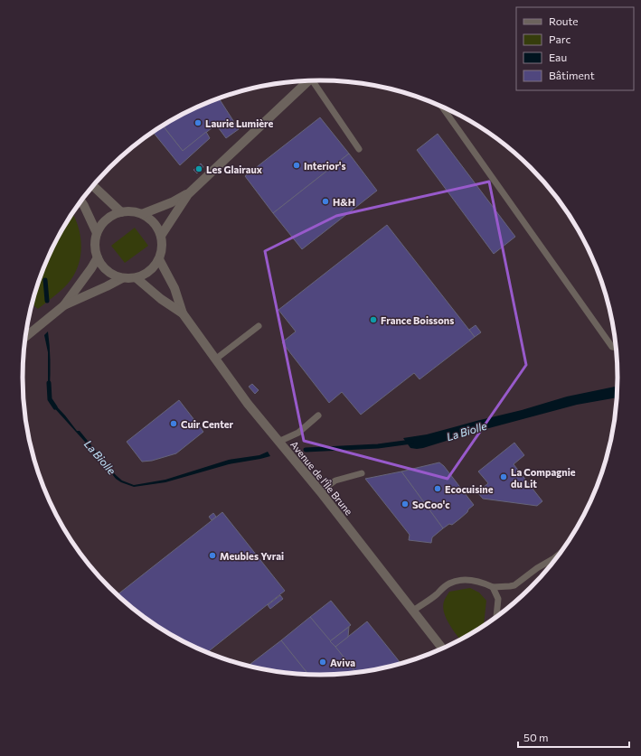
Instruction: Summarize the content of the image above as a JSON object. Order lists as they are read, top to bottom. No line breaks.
{"streets":{"street":["Avenue de l'Île Brune"]},"water":["La Biolle"],"places":["Laurie Lumière","Interior's","Les Glairaux","H&H","France Boissons","Cuir Center","La Compagnie du Lit","Ecocuisine","SoCoo'c","Meubles Yvrai","Aviva"],"legend":["Route","Parc","Eau","Bâtiment"],"scale_bar":"50 m"}
